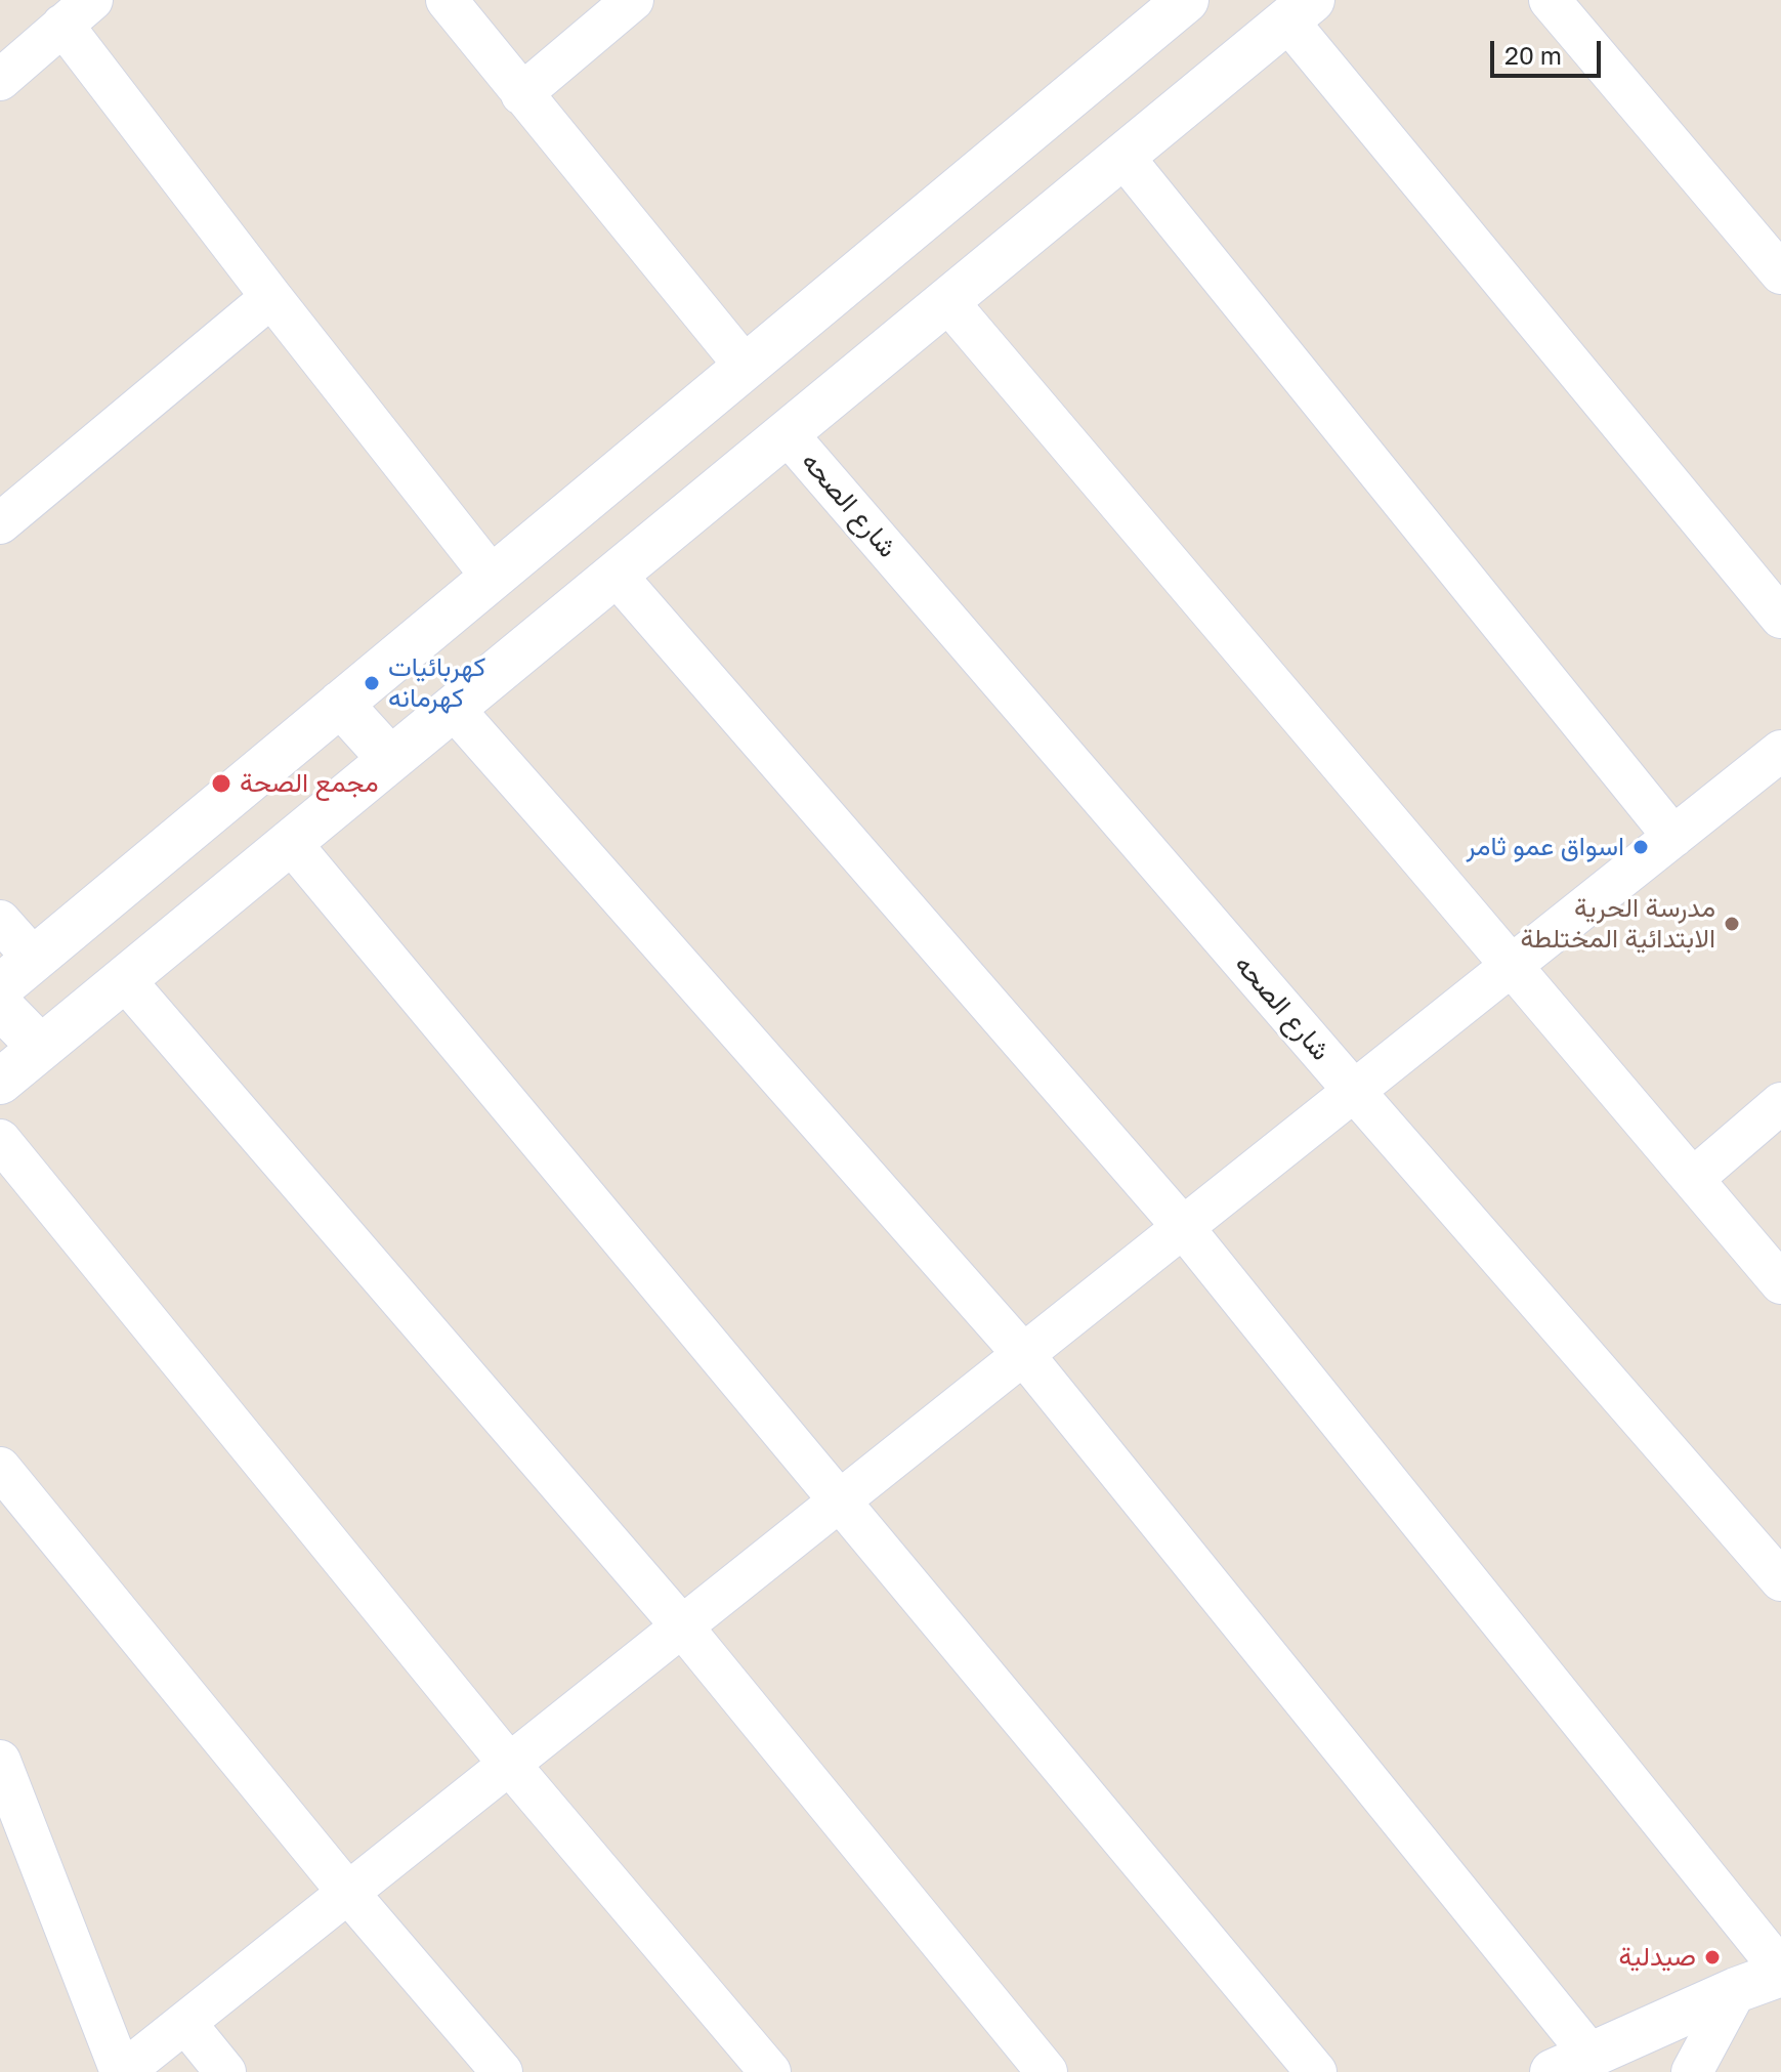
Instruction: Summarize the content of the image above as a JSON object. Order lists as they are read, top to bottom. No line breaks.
{"streets":{"street":["شارع الصحه"]},"places":["كهربائيات كهرمانه","مجمع الصحة","اسواق عمو ثامر","مدرسة الحرية الابتدائية المختلطة","صيدلية"],"scale_bar":"20 m"}
